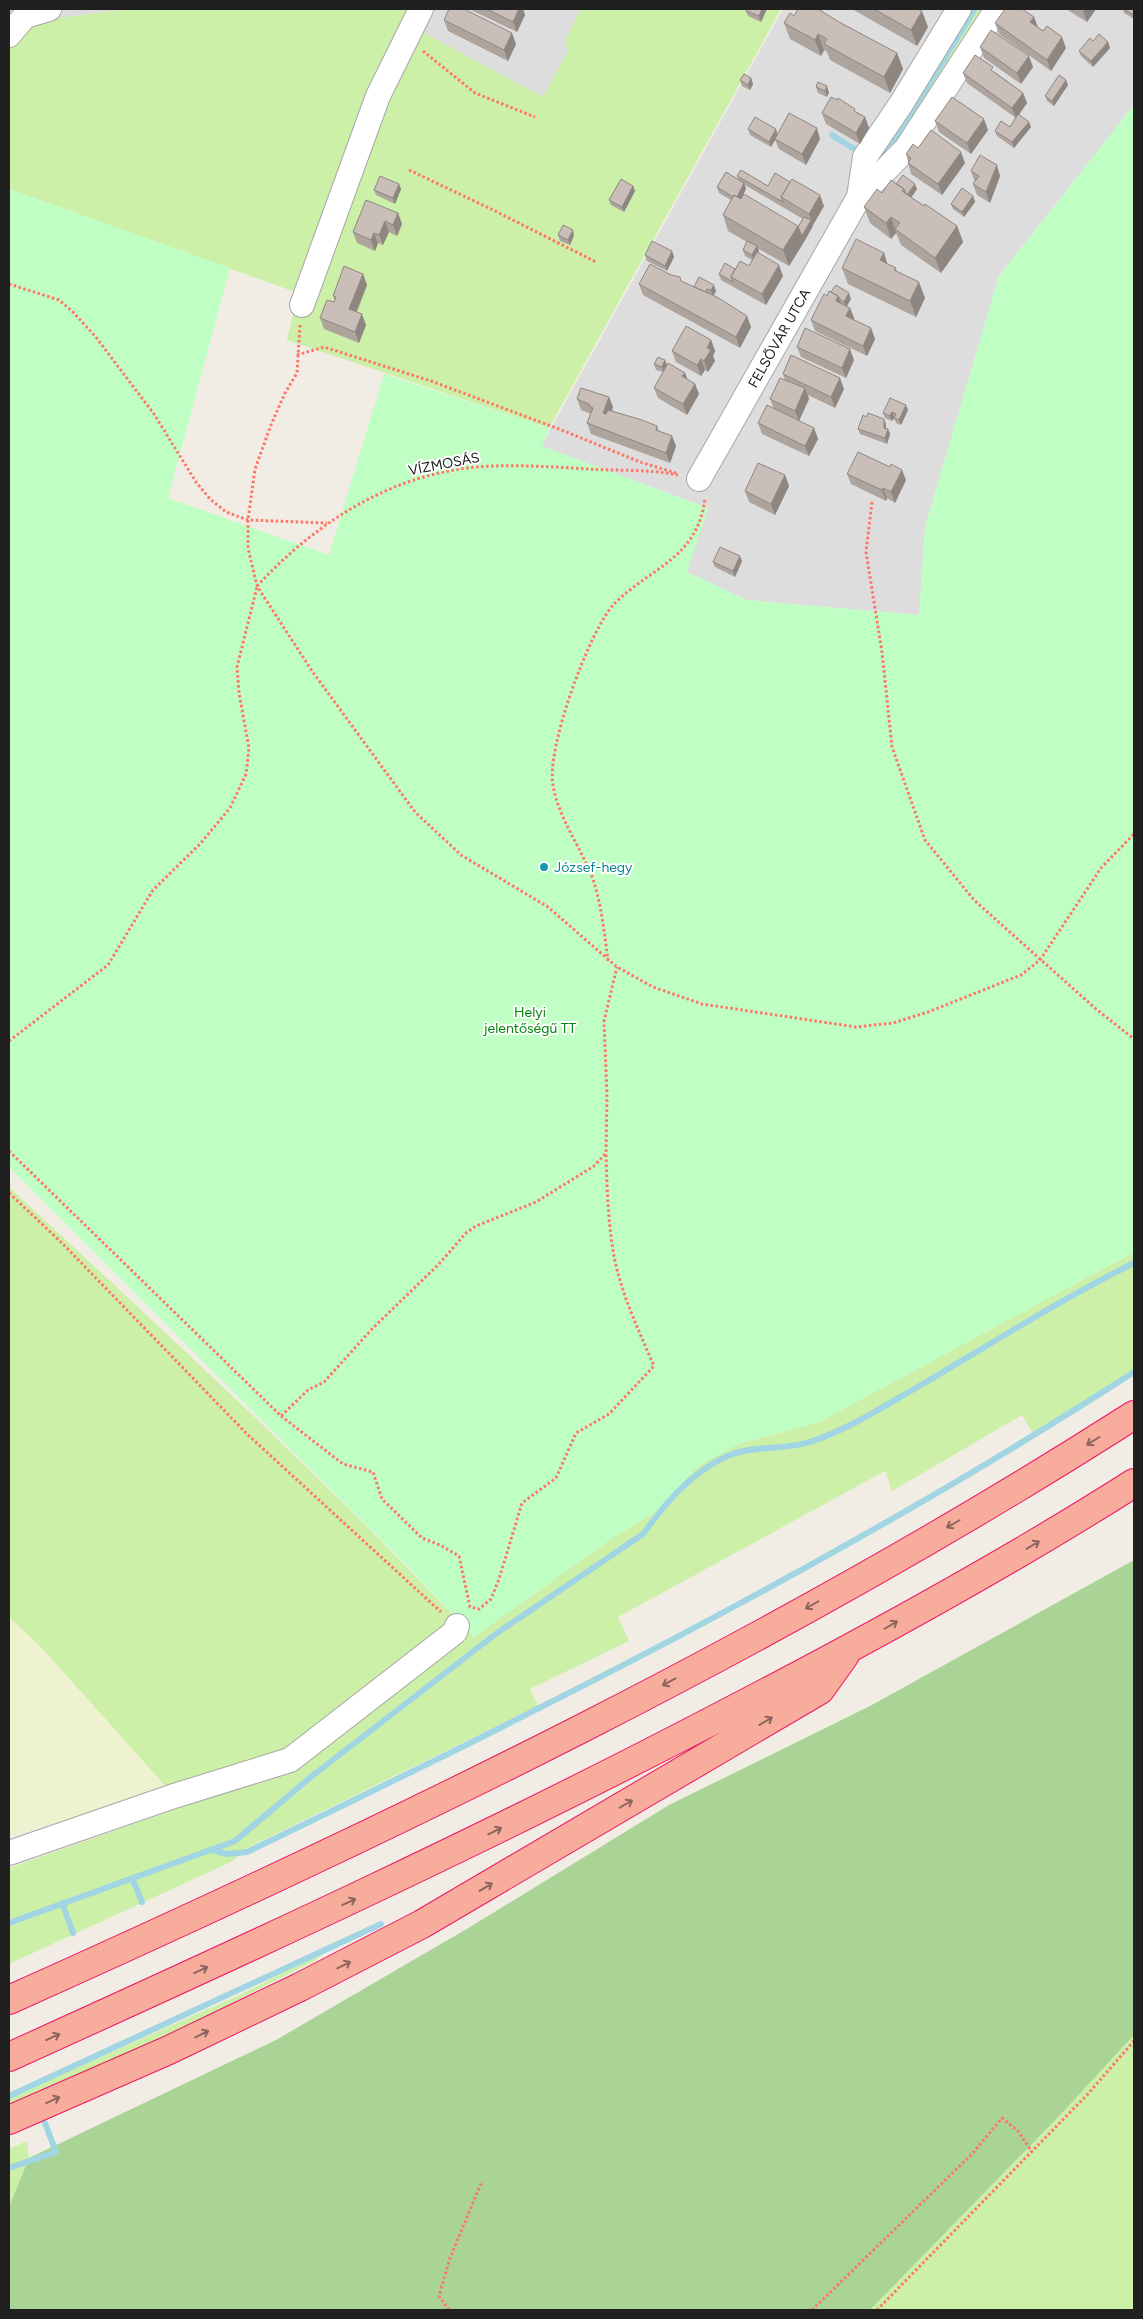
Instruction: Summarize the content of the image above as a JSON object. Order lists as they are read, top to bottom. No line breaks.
{"streets":{"street":["FELSŐVÁR UTCA"],"path":["VÍZMOSÁS"]},"crossings":[["FELSŐVÁR UTCA","VÍZMOSÁS"]],"parks":["Helyi jelentőségű TT"],"places":["József-hegy"]}
